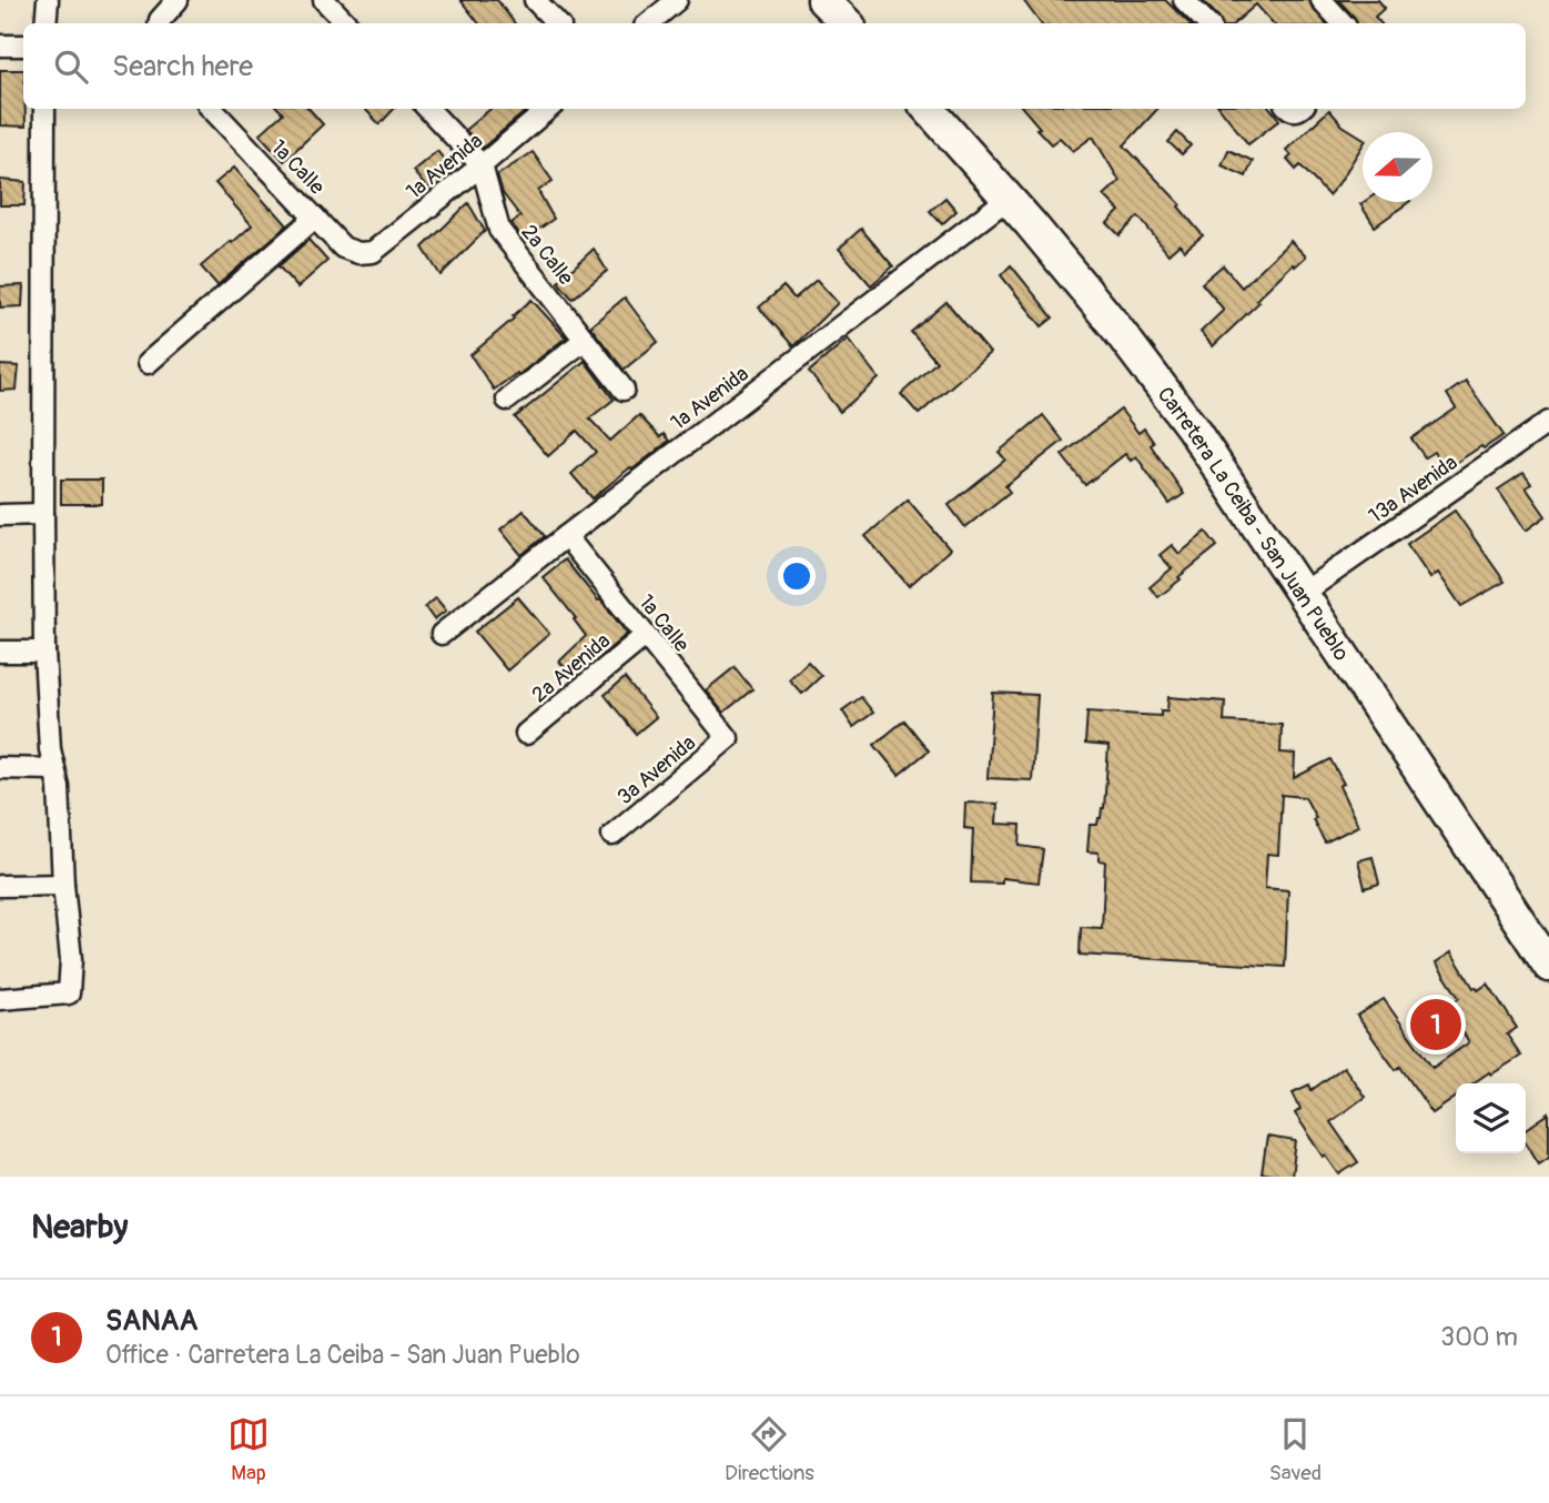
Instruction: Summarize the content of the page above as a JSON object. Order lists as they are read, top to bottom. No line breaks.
{"streets":{"main road":["Carretera La Ceiba - San Juan Pueblo"],"street":["1a Avenida","1a Calle","2a Calle","1ª Avenida","13a Avenida","1ª Calle","2ª Avenida","3ª Avenida"]},"crossings":[["1a Avenida","1a Calle"],["1a Avenida","2a Calle"],["1ª Avenida","Carretera La Ceiba - San Juan Pueblo"],["1ª Avenida","1ª Calle"],["13a Avenida","Carretera La Ceiba - San Juan Pueblo"],["1ª Calle","2ª Avenida"],["1ª Calle","3ª Avenida"]],"north":"left","page":{"search":"Search here","pins":"1","heading":"Nearby","list":[{"mark":"1","name":"SANAA","note":"Office · Carretera La Ceiba - San Juan Pueblo","value":"300 m"}],"nav":["Map","Directions","Saved"]}}
